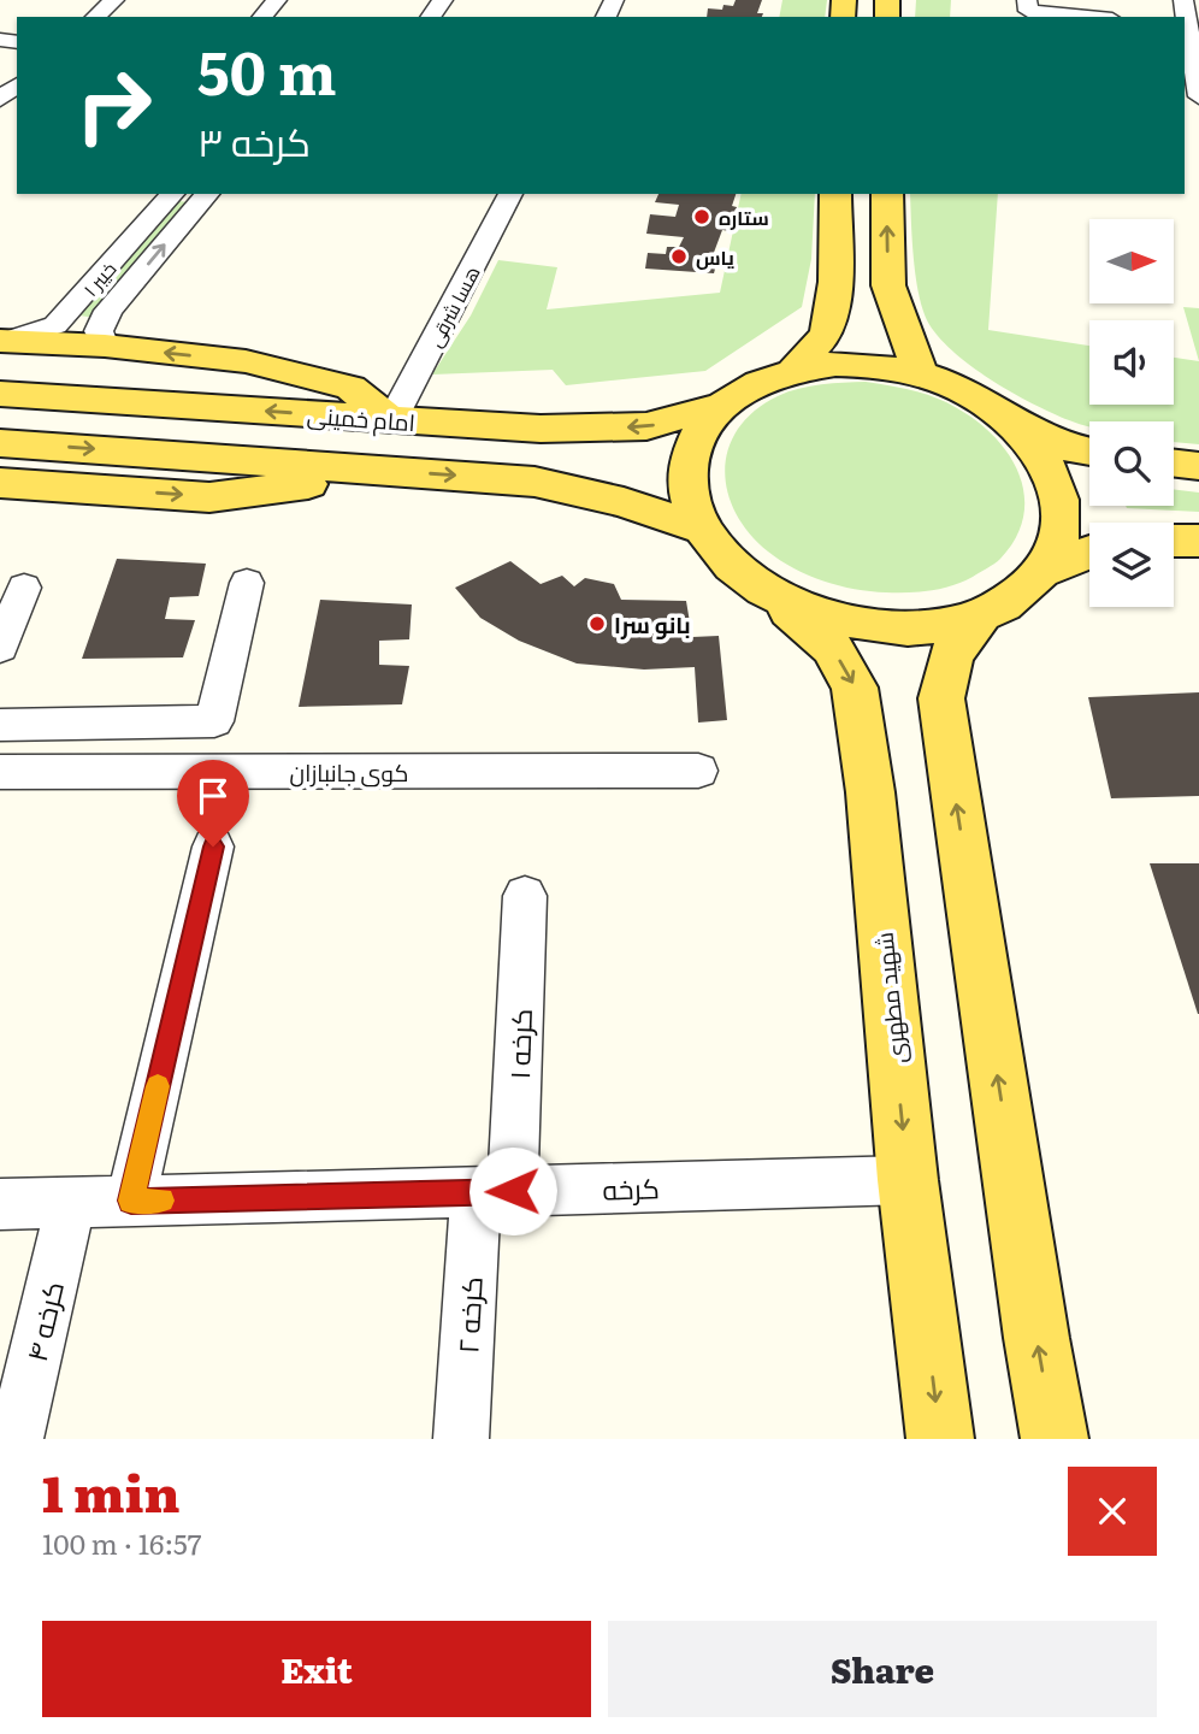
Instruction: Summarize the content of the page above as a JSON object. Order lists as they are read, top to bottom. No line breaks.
{"streets":{"main road":["امام خمینی","شهید مطهری"],"street":["خیبر ۱","هسا شرقی","کوی جانبازان","کرخه ۱","کرخه","کرخه ۲","کرخه ۴"]},"crossings":[["هسا شرقی","امام خمینی"],["شهید مطهری","کرخه"],["کرخه ۱","کرخه"],["کرخه ۱","کرخه ۲"],["کرخه","کرخه ۲"],["کرخه","کرخه ۴"]],"places":["ستاره","یاس","بانو سرا"],"north":"right","page":{"turn":["50 m","کرخه ۳"],"heading":["1 min","100 m · 16:57"],"buttons":["Exit","Share"]}}
